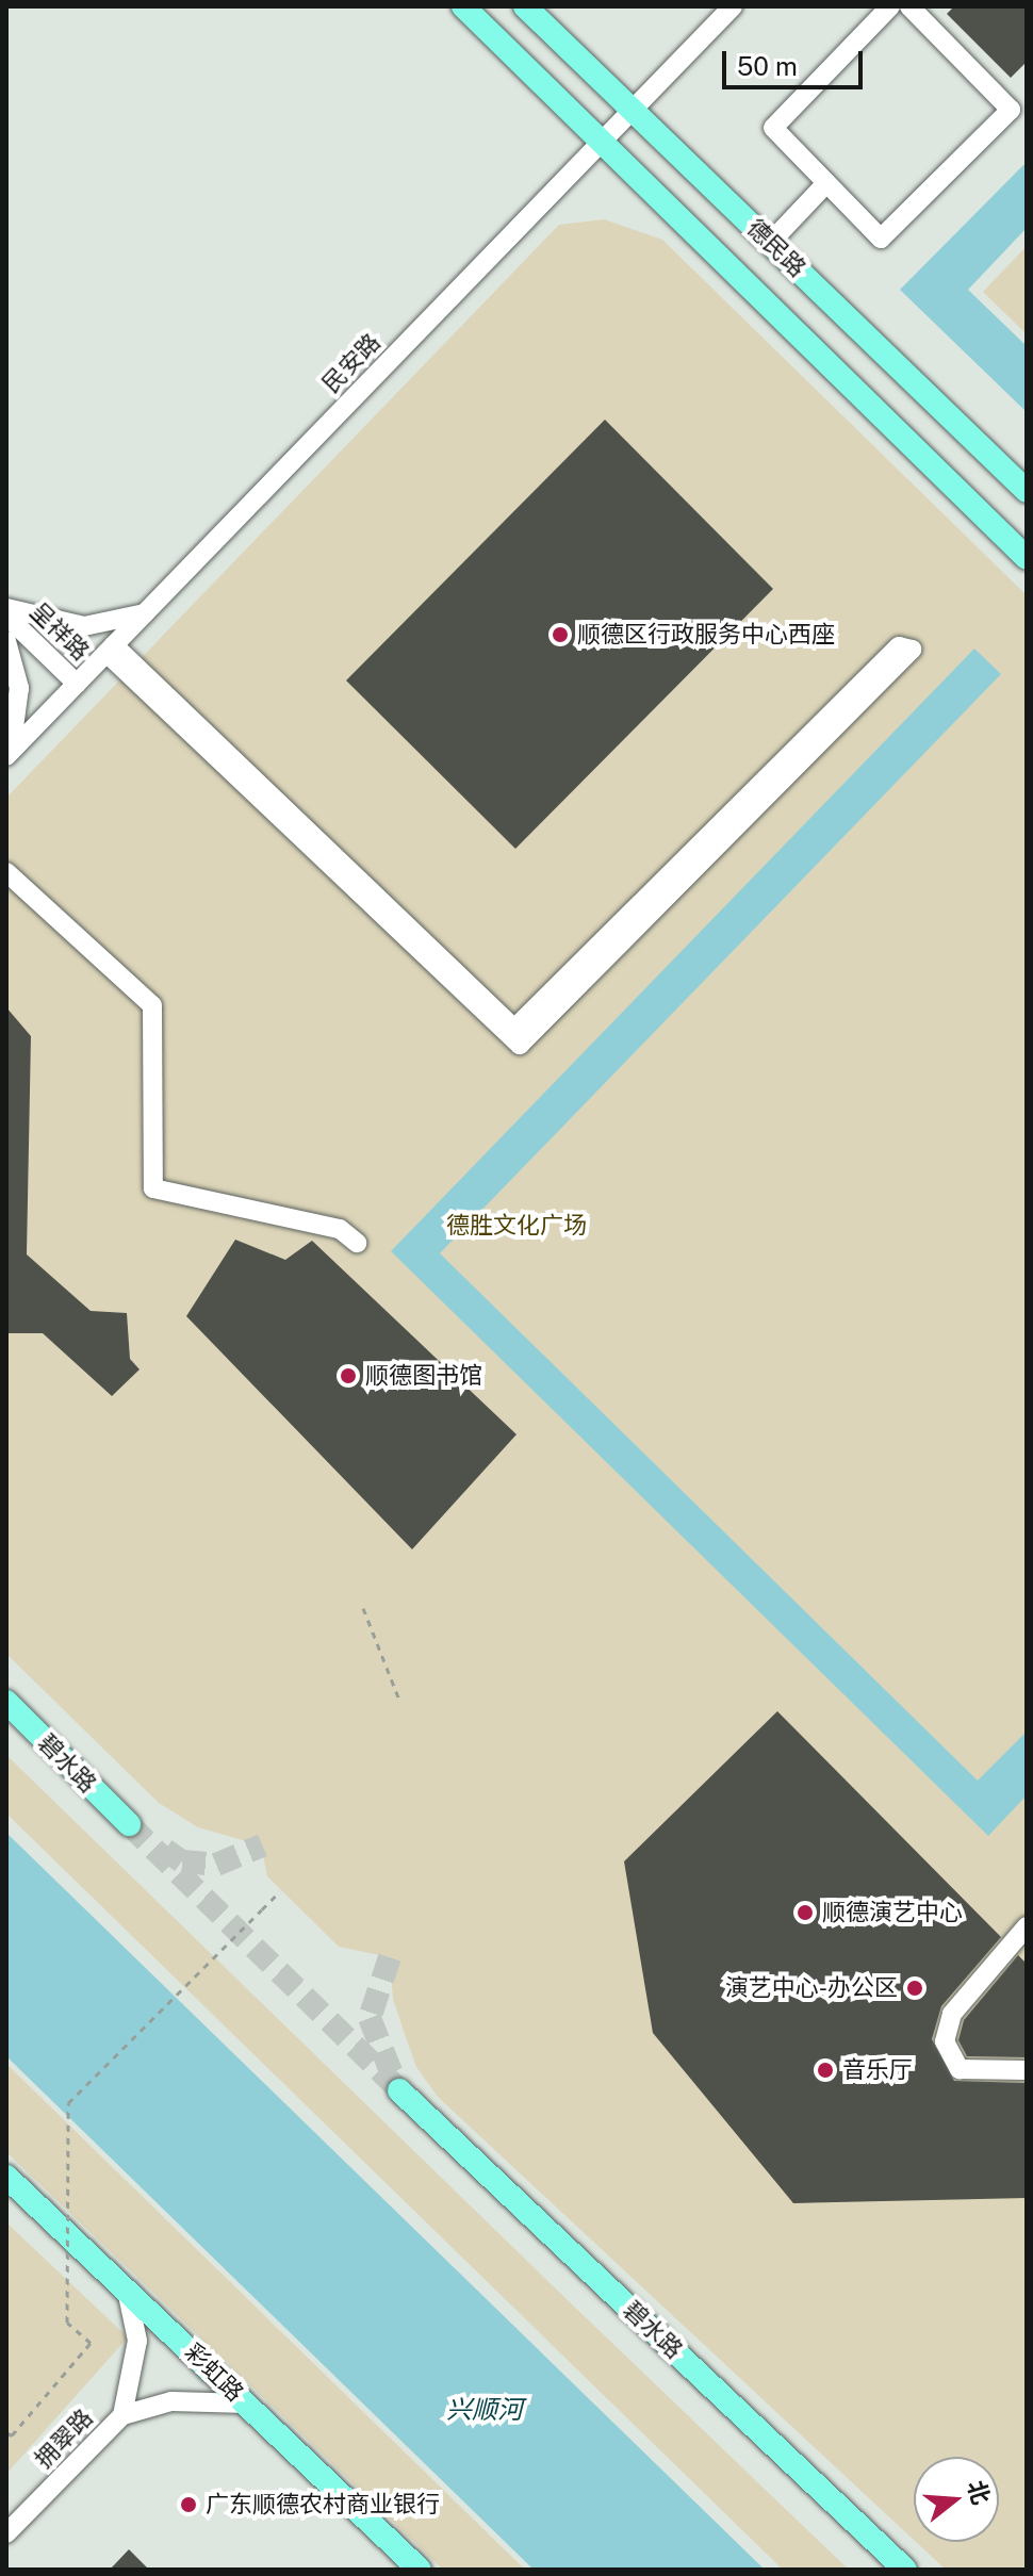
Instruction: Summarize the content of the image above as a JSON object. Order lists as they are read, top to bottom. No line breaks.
{"streets":{"main road":["德民路","碧水路","彩虹路"],"street":["民安路","呈祥路","拥翠路"]},"crossings":[["德民路","民安路"],["民安路","呈祥路"],["彩虹路","拥翠路"]],"water":["兴顺河"],"parks":["德胜文化广场"],"places":["顺德区行政服务中心西座","顺德图书馆","顺德演艺中心","演艺中心-办公区","音乐厅","广东顺德农村商业银行"],"scale_bar":"50 m","north":"right"}
